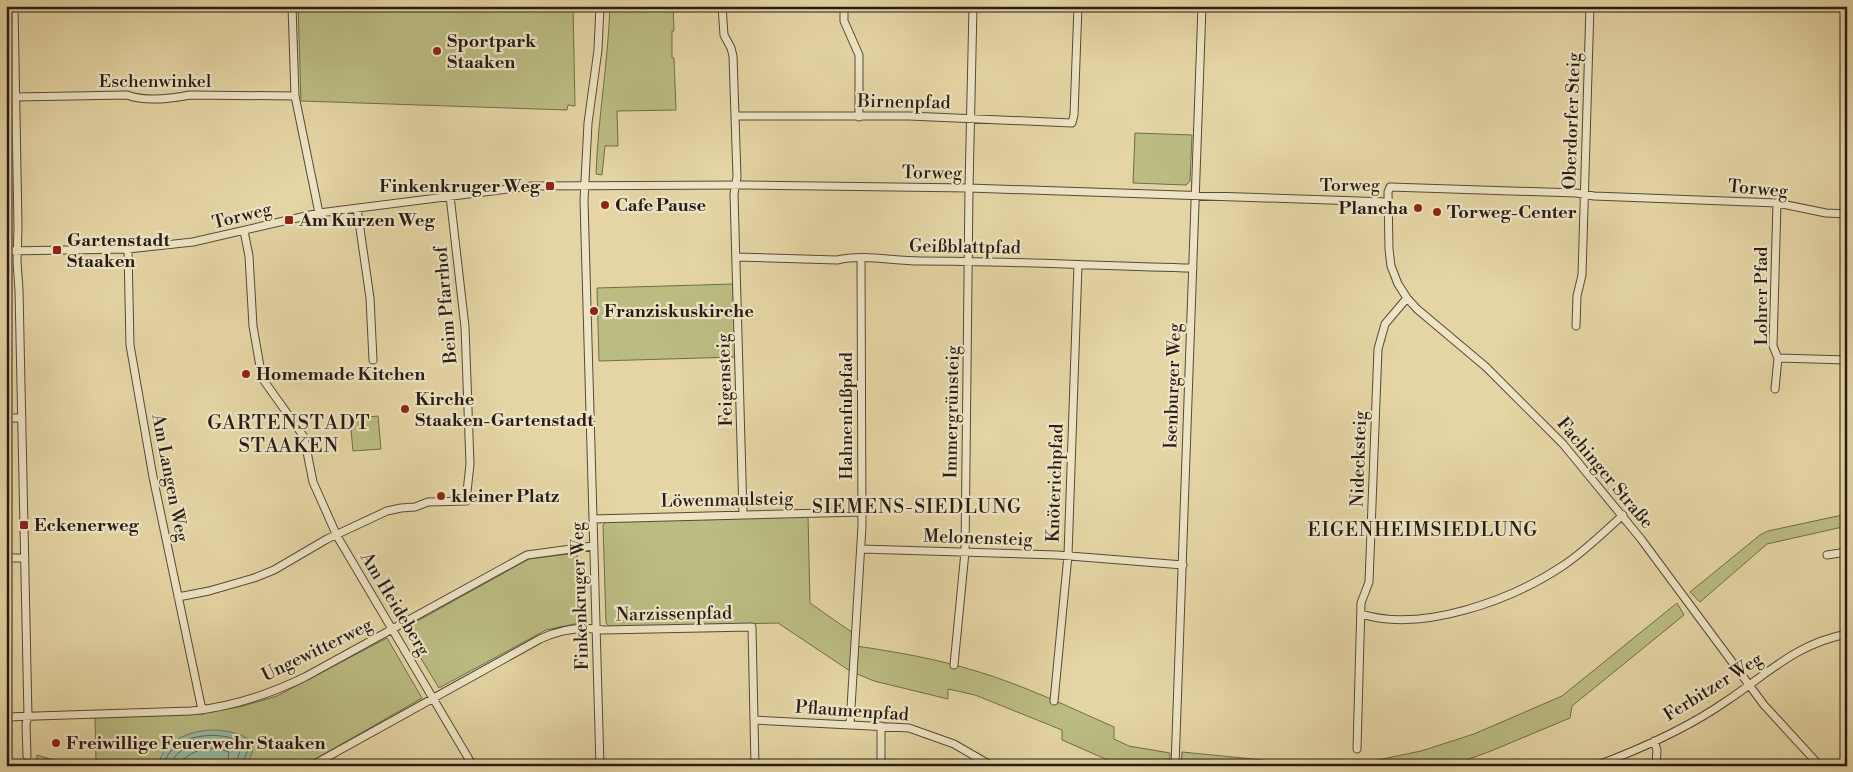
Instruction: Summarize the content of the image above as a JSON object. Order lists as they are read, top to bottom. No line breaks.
{"streets":{"street":["Eschenwinkel","Birnenpfad","Oberdorfer Steig","Torweg","Geißblattpfad","Lohrer Pfad","Beim Pfarrhof","Feigensteig","Isenburger Weg","Immergrünsteig","Hahnenfußpfad","Nidecksteig","Fachinger Straße","Am Langen Weg","Knöterichpfad","Löwenmaulsteig","Melonensteig","Finkenkruger Weg","Am Heideberg","Narzissenpfad","Ungewitterweg","Ferbitzer Weg","Pflaumenpfad"]},"crossings":[["Birnenpfad","Feigensteig"],["Birnenpfad","Immergrünsteig"],["Oberdorfer Steig","Torweg"],["Torweg","Lohrer Pfad"],["Torweg","Beim Pfarrhof"],["Torweg","Feigensteig"],["Torweg","Isenburger Weg"],["Torweg","Immergrünsteig"],["Torweg","Fachinger Straße"],["Torweg","Am Langen Weg"],["Torweg","Finkenkruger Weg"],["Torweg","Am Heideberg"],["Geißblattpfad","Feigensteig"],["Geißblattpfad","Isenburger Weg"],["Geißblattpfad","Immergrünsteig"],["Geißblattpfad","Hahnenfußpfad"],["Geißblattpfad","Knöterichpfad"],["Beim Pfarrhof","Am Heideberg"],["Feigensteig","Löwenmaulsteig"],["Isenburger Weg","Melonensteig"],["Immergrünsteig","Melonensteig"],["Hahnenfußpfad","Löwenmaulsteig"],["Hahnenfußpfad","Melonensteig"],["Hahnenfußpfad","Pflaumenpfad"],["Nidecksteig","Fachinger Straße"],["Fachinger Straße","Ferbitzer Weg"],["Am Langen Weg","Ungewitterweg"],["Knöterichpfad","Melonensteig"],["Löwenmaulsteig","Finkenkruger Weg"],["Finkenkruger Weg","Narzissenpfad"],["Finkenkruger Weg","Ungewitterweg"],["Am Heideberg","Ungewitterweg"],["Narzissenpfad","Pflaumenpfad"]],"districts":["GARTENSTADT STAAKEN","SIEMENS-SIEDLUNG","EIGENHEIMSIEDLUNG"],"places":{"other":["Sportpark Staaken","Cafe Pause","Plancha","Torweg-Center","Franziskuskirche","Homemade Kitchen","Kirche Staaken-Gartenstadt","kleiner Platz","Freiwillige Feuerwehr Staaken"],"transit":["Finkenkruger Weg","Am Kurzen Weg","Gartenstadt Staaken","Eckenerweg"]}}
